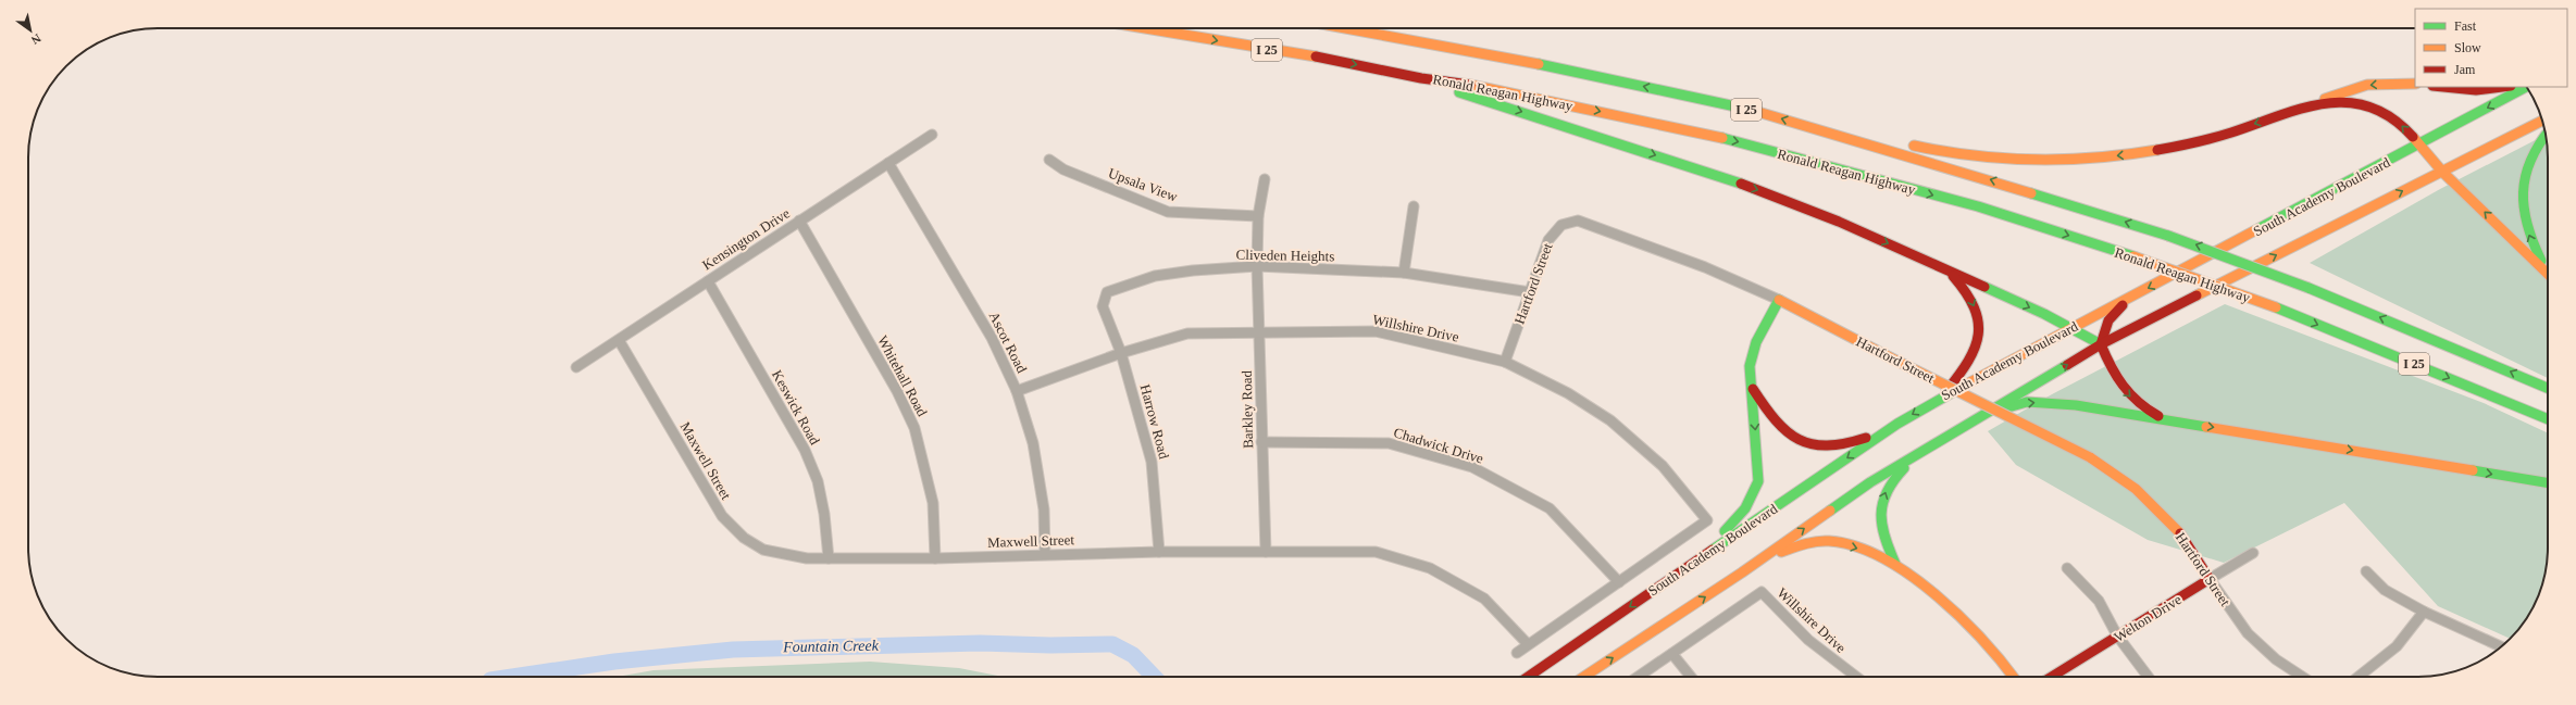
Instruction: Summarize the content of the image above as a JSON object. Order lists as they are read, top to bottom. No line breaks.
{"streets":{"main road":["I 25","Ronald Reagan Highway","South Academy Boulevard","Hartford Street","Welton Drive"],"street":["Upsala View","Kensington Drive","Cliveden Heights","Willshire Drive","Ascot Road","Whitehall Road","Keswick Road","Barkley Road","Harrow Road","Chadwick Drive","Maxwell Street"]},"crossings":[["Upsala View","Barkley Road"],["Kensington Drive","Ascot Road"],["Kensington Drive","Whitehall Road"],["Kensington Drive","Keswick Road"],["Kensington Drive","Maxwell Street"],["Cliveden Heights","Hartford Street"],["Cliveden Heights","Willshire Drive"],["Cliveden Heights","Barkley Road"],["Cliveden Heights","Harrow Road"],["Hartford Street","Willshire Drive"],["Hartford Street","Welton Drive"],["Willshire Drive","Ascot Road"],["Willshire Drive","Barkley Road"],["Willshire Drive","Harrow Road"],["Willshire Drive","Chadwick Drive"],["Ascot Road","Maxwell Street"],["Whitehall Road","Maxwell Street"],["Keswick Road","Maxwell Street"],["Barkley Road","Chadwick Drive"],["Barkley Road","Maxwell Street"],["Harrow Road","Maxwell Street"]],"water":["Fountain Creek"],"legend":["Fast","Slow","Jam"],"north":"bottom right"}
